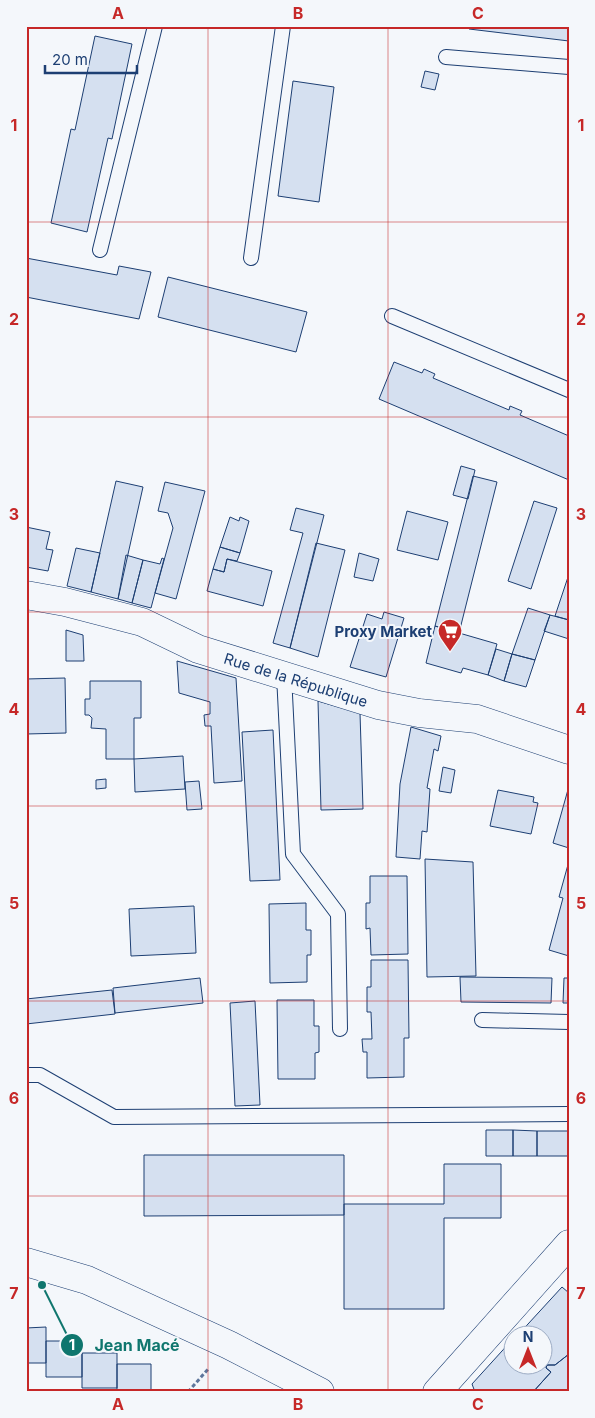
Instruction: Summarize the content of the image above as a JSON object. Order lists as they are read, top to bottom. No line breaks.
{"streets":{"street":["Rue de la République"]},"places":{"supermarket":["Proxy Market"],"other":["Jean Macé"]},"scale_bar":"20 m","north":"top","grid":{"columns":["A","B","C"],"rows":["1","2","3","4","5","6","7"]}}
